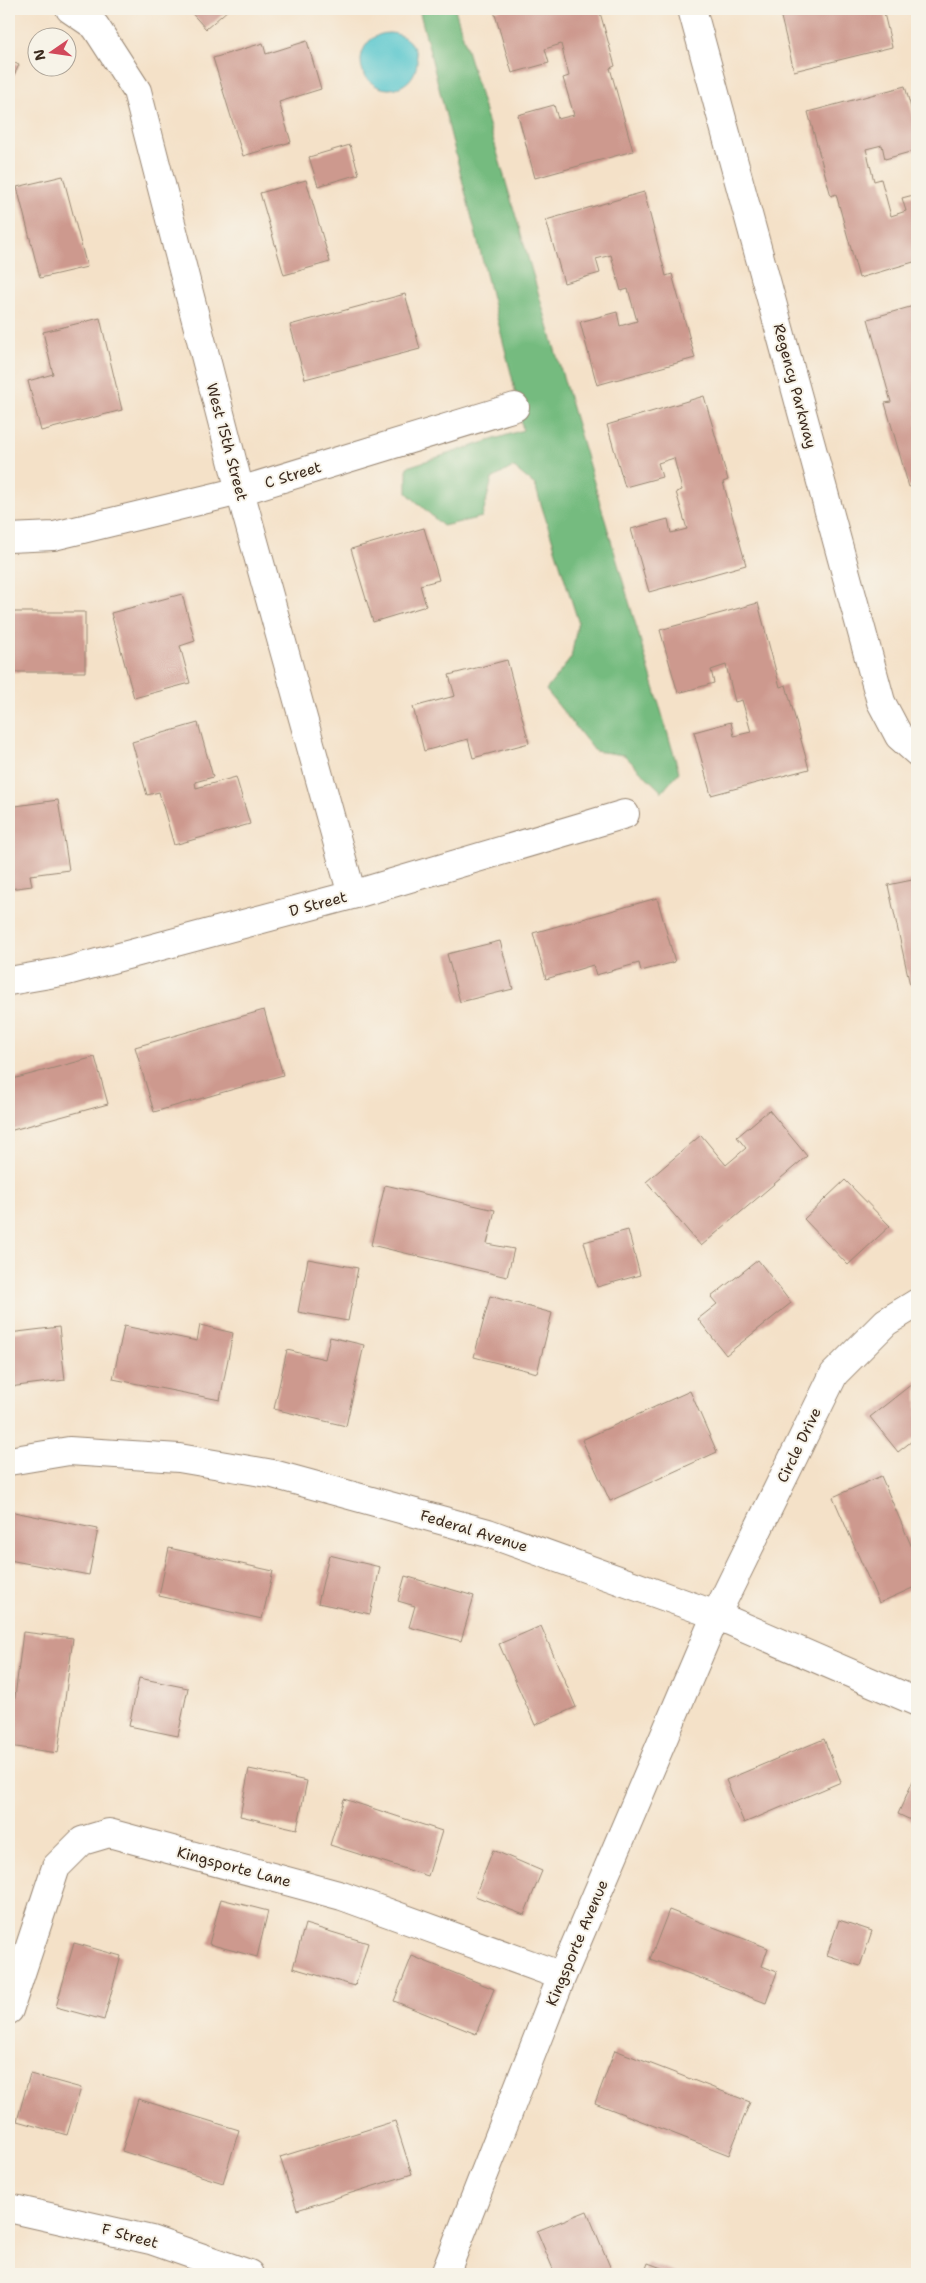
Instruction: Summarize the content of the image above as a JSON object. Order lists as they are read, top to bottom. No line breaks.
{"streets":{"street":["Regency Parkway","West 15th Street","C Street","D Street","Circle Drive","Federal Avenue","Kingsporte Lane","Kingsporte Avenue","F Street"]},"crossings":[["West 15th Street","C Street"],["West 15th Street","D Street"],["Circle Drive","Federal Avenue"],["Circle Drive","Kingsporte Avenue"],["Federal Avenue","Kingsporte Avenue"],["Kingsporte Lane","Kingsporte Avenue"]],"north":"left"}
